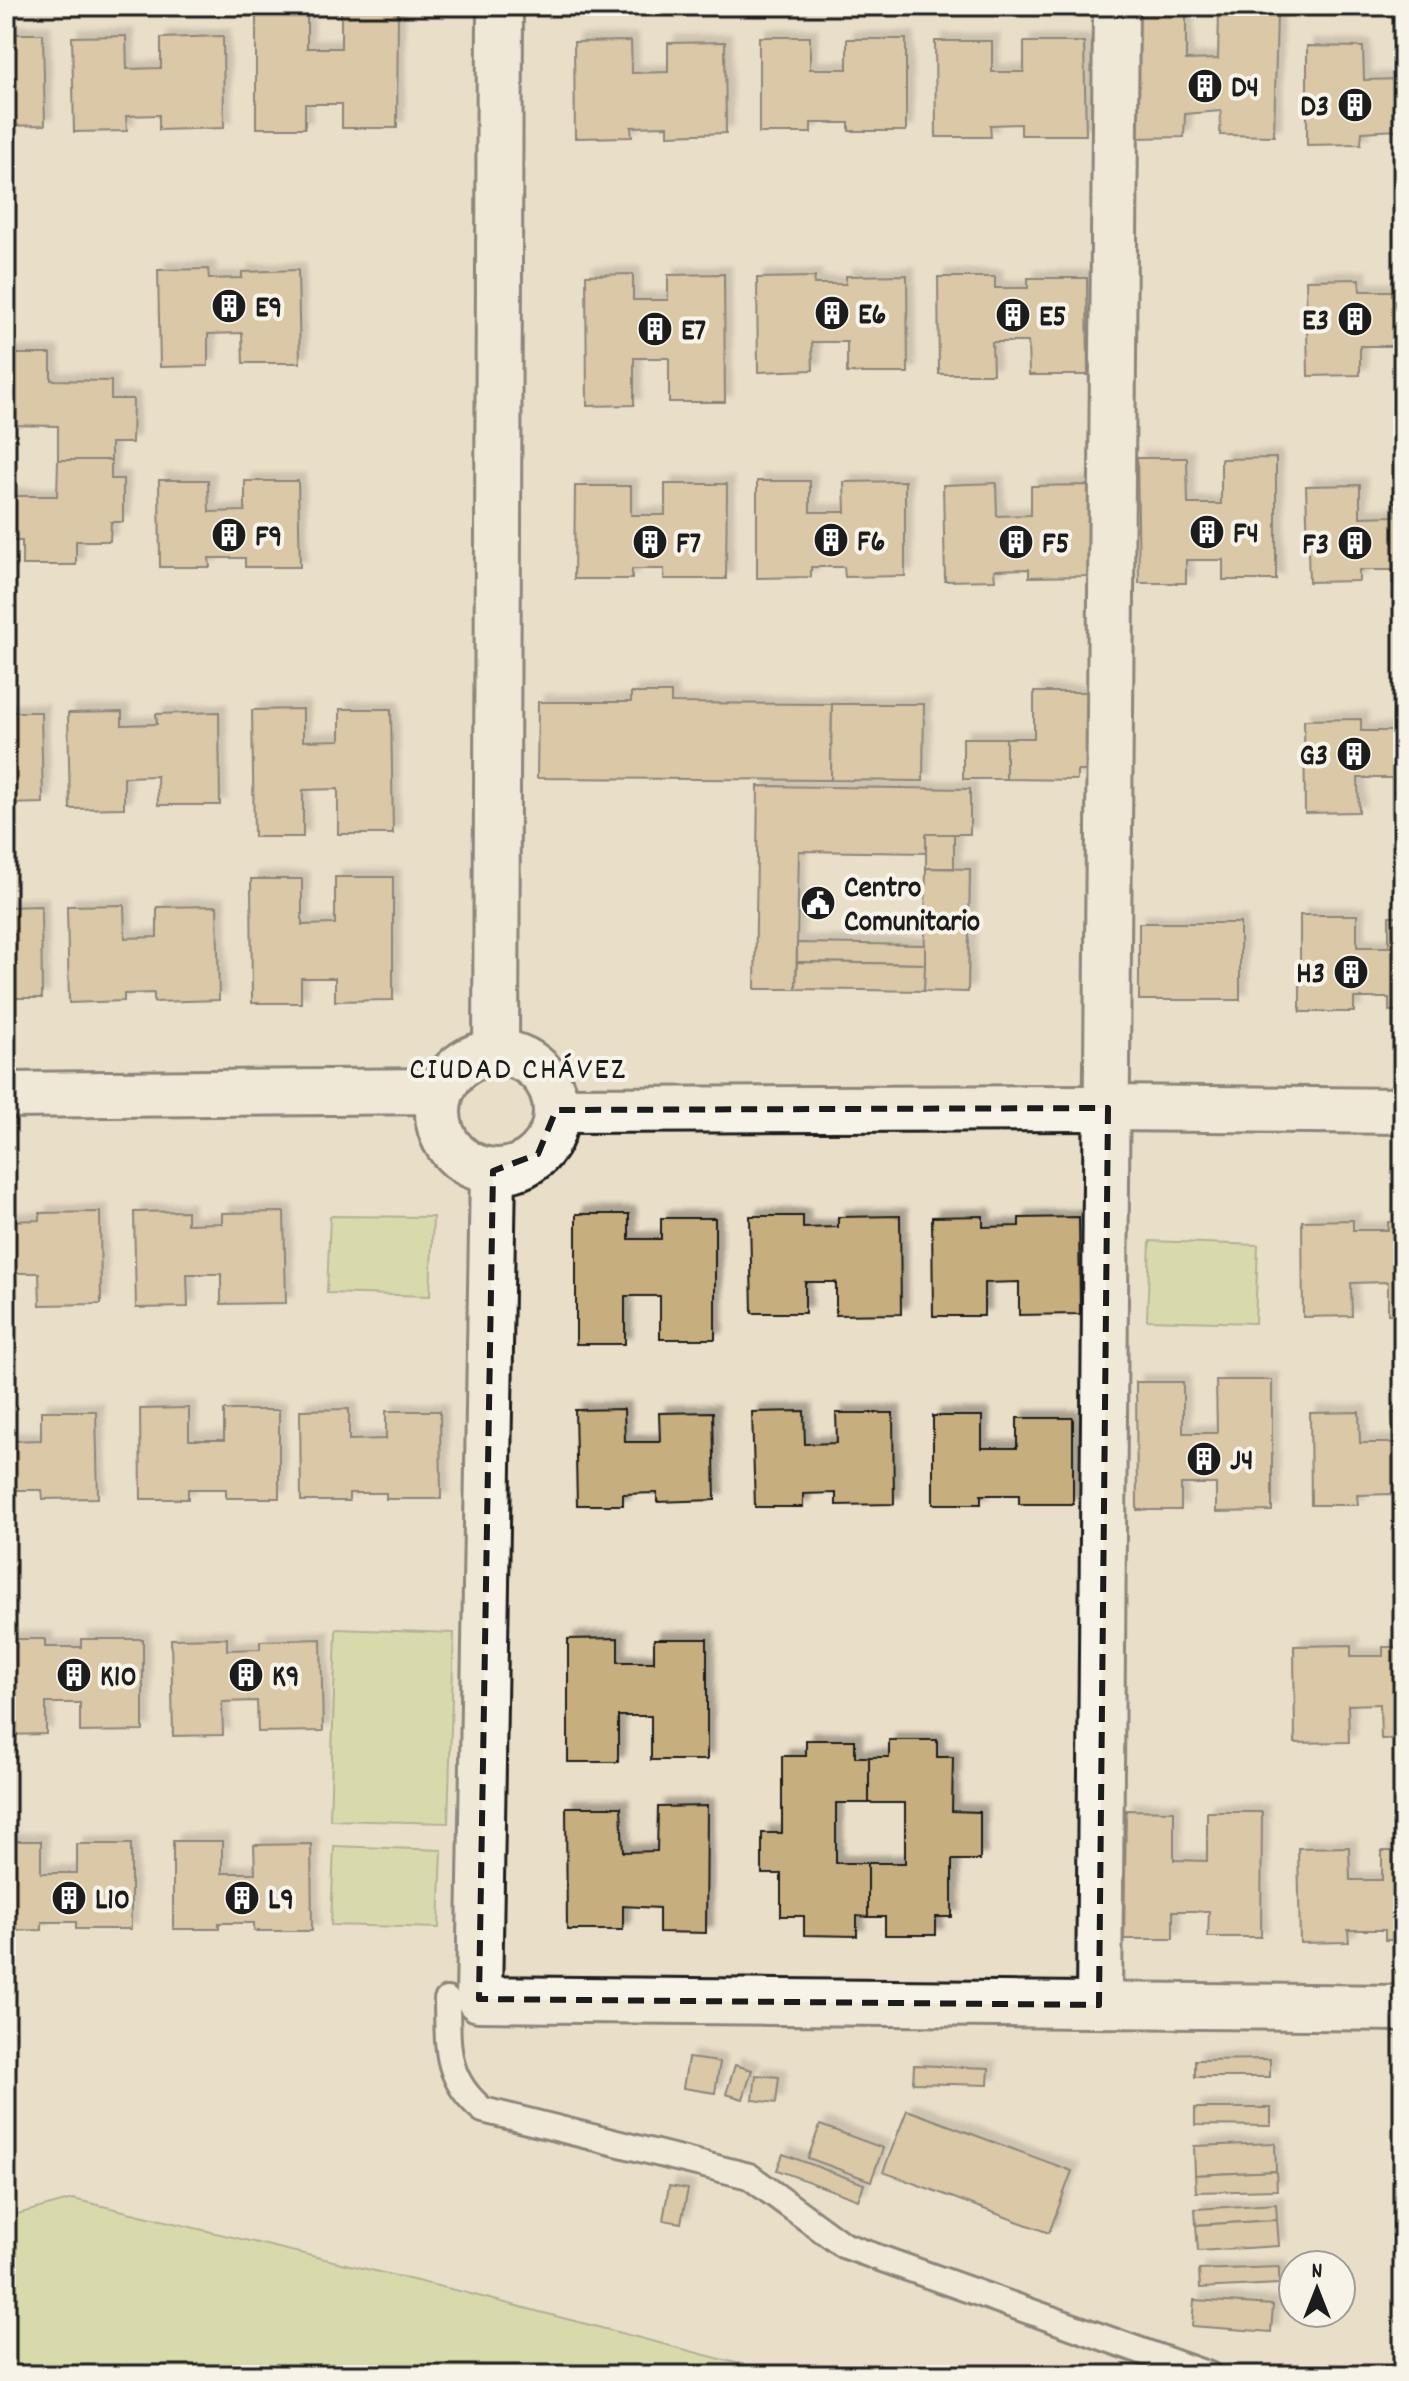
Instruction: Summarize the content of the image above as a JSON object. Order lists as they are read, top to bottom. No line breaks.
{"districts":["CIUDAD CHÁVEZ"],"places":{"building":["D4","D3","E9","E6","E5","E3","E7","F4","F9","F6","F7","F5","F3","G3","H3","J4","K10","K9","L10","L9"],"public building":["Centro Comunitario"]},"north":"top"}
